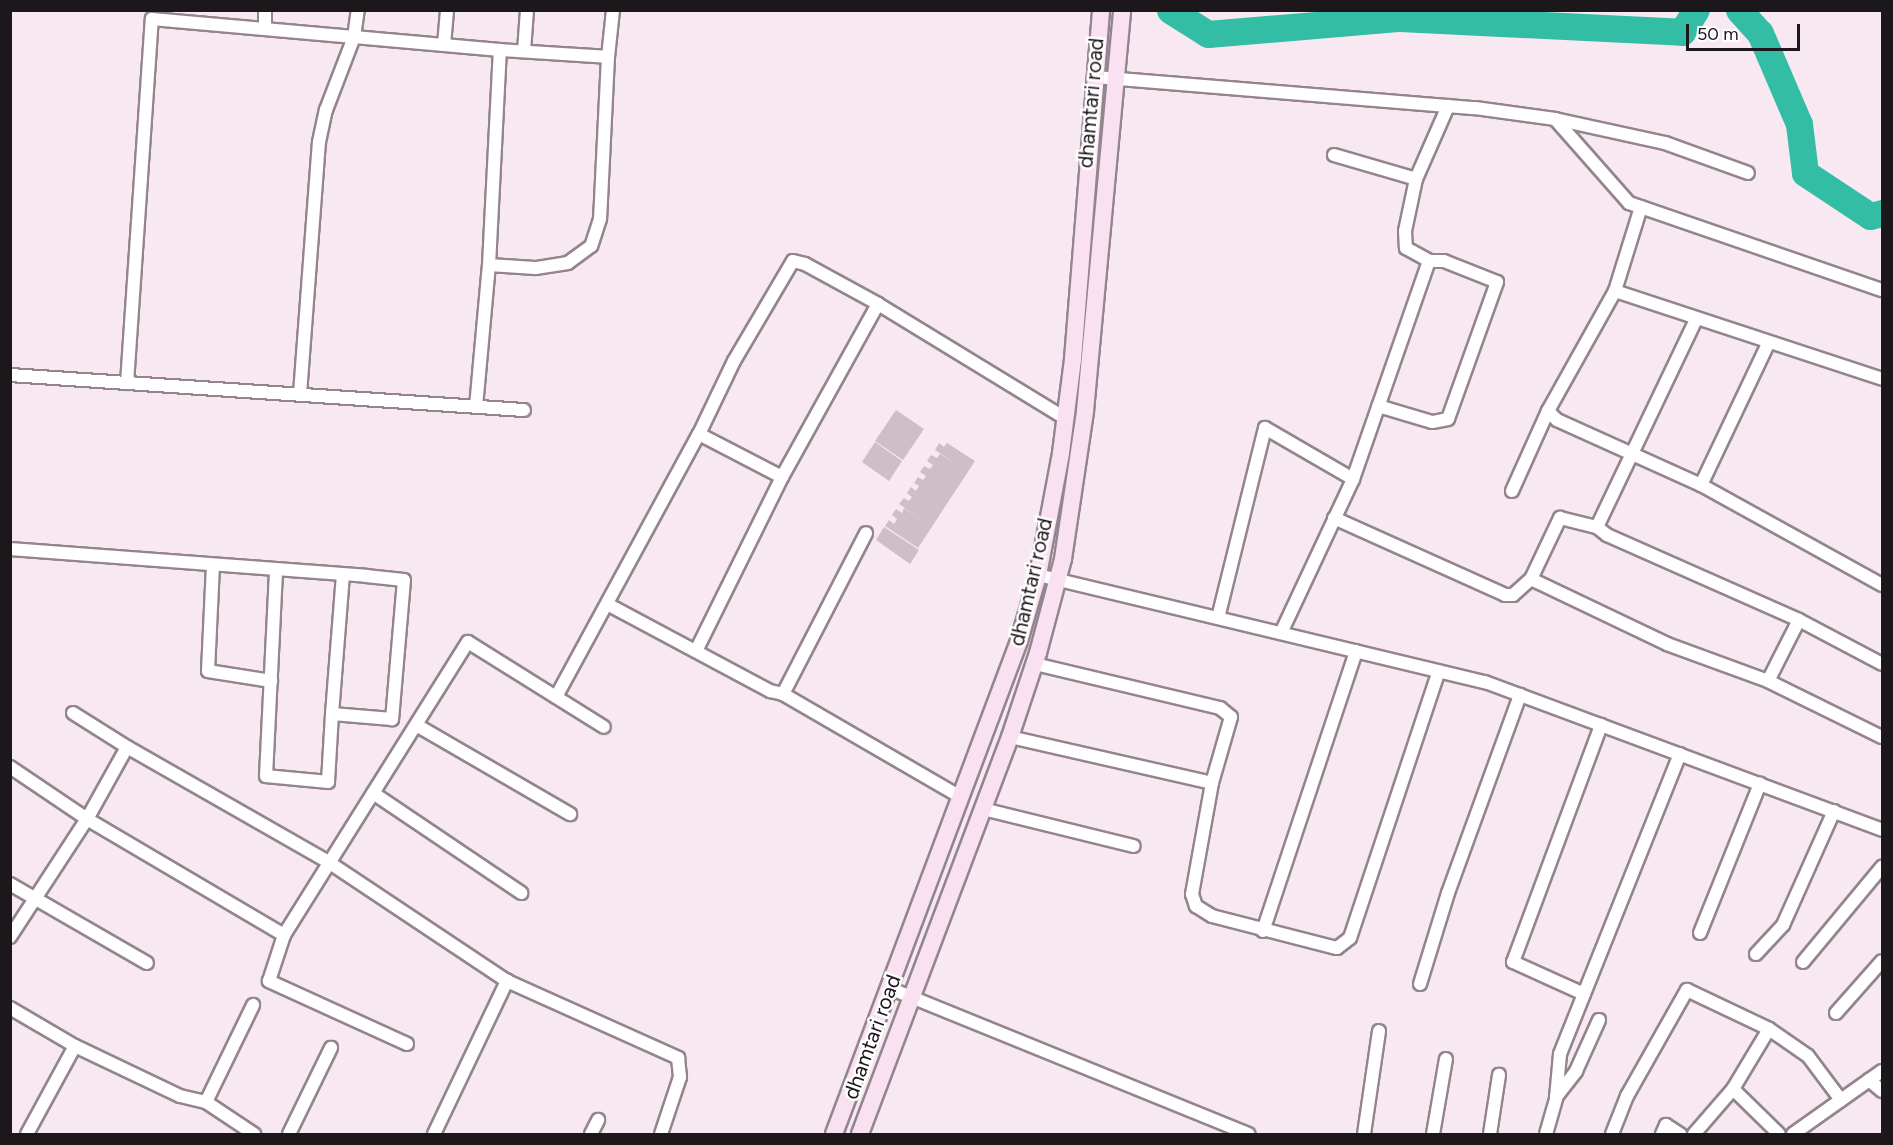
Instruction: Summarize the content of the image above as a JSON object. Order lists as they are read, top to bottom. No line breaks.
{"streets":{"main road":["dhamtari road"]},"scale_bar":"50 m"}
